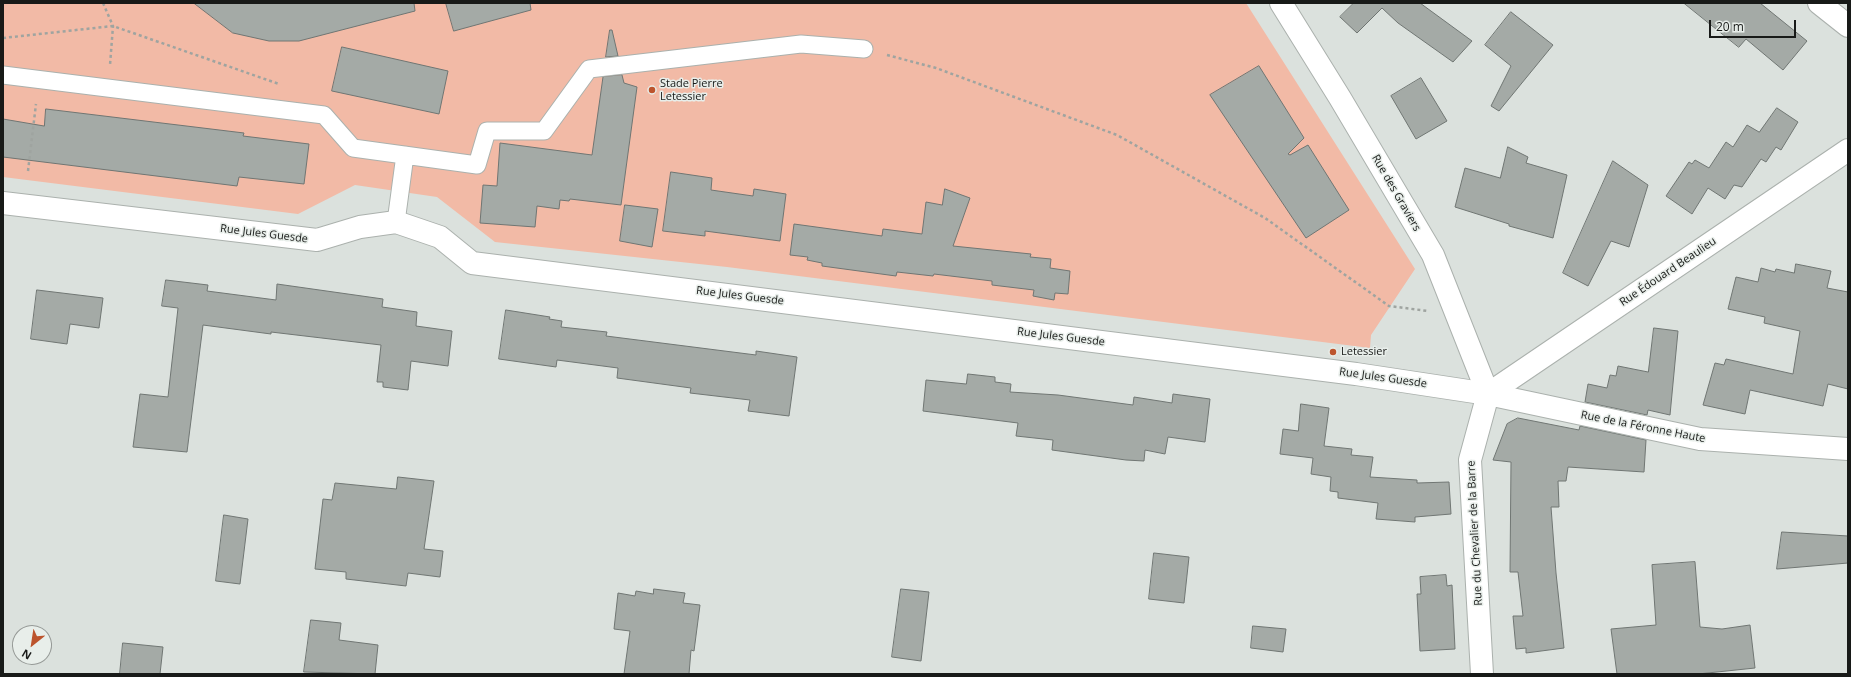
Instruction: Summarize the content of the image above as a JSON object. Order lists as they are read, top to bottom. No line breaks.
{"streets":{"street":["Rue des Graviers","Rue Jules Guesde","Rue Édouard Beaulieu","Rue de la Féronne Haute","Rue du Chevalier de la Barre"]},"crossings":[["Rue des Graviers","Rue Jules Guesde"],["Rue des Graviers","Rue Édouard Beaulieu"],["Rue des Graviers","Rue de la Féronne Haute"],["Rue des Graviers","Rue du Chevalier de la Barre"],["Rue Jules Guesde","Rue Édouard Beaulieu"],["Rue Jules Guesde","Rue de la Féronne Haute"],["Rue Jules Guesde","Rue du Chevalier de la Barre"],["Rue Édouard Beaulieu","Rue de la Féronne Haute"],["Rue Édouard Beaulieu","Rue du Chevalier de la Barre"],["Rue de la Féronne Haute","Rue du Chevalier de la Barre"]],"places":["Stade Pierre Letessier","Letessier"],"scale_bar":"20 m","north":"bottom left"}
